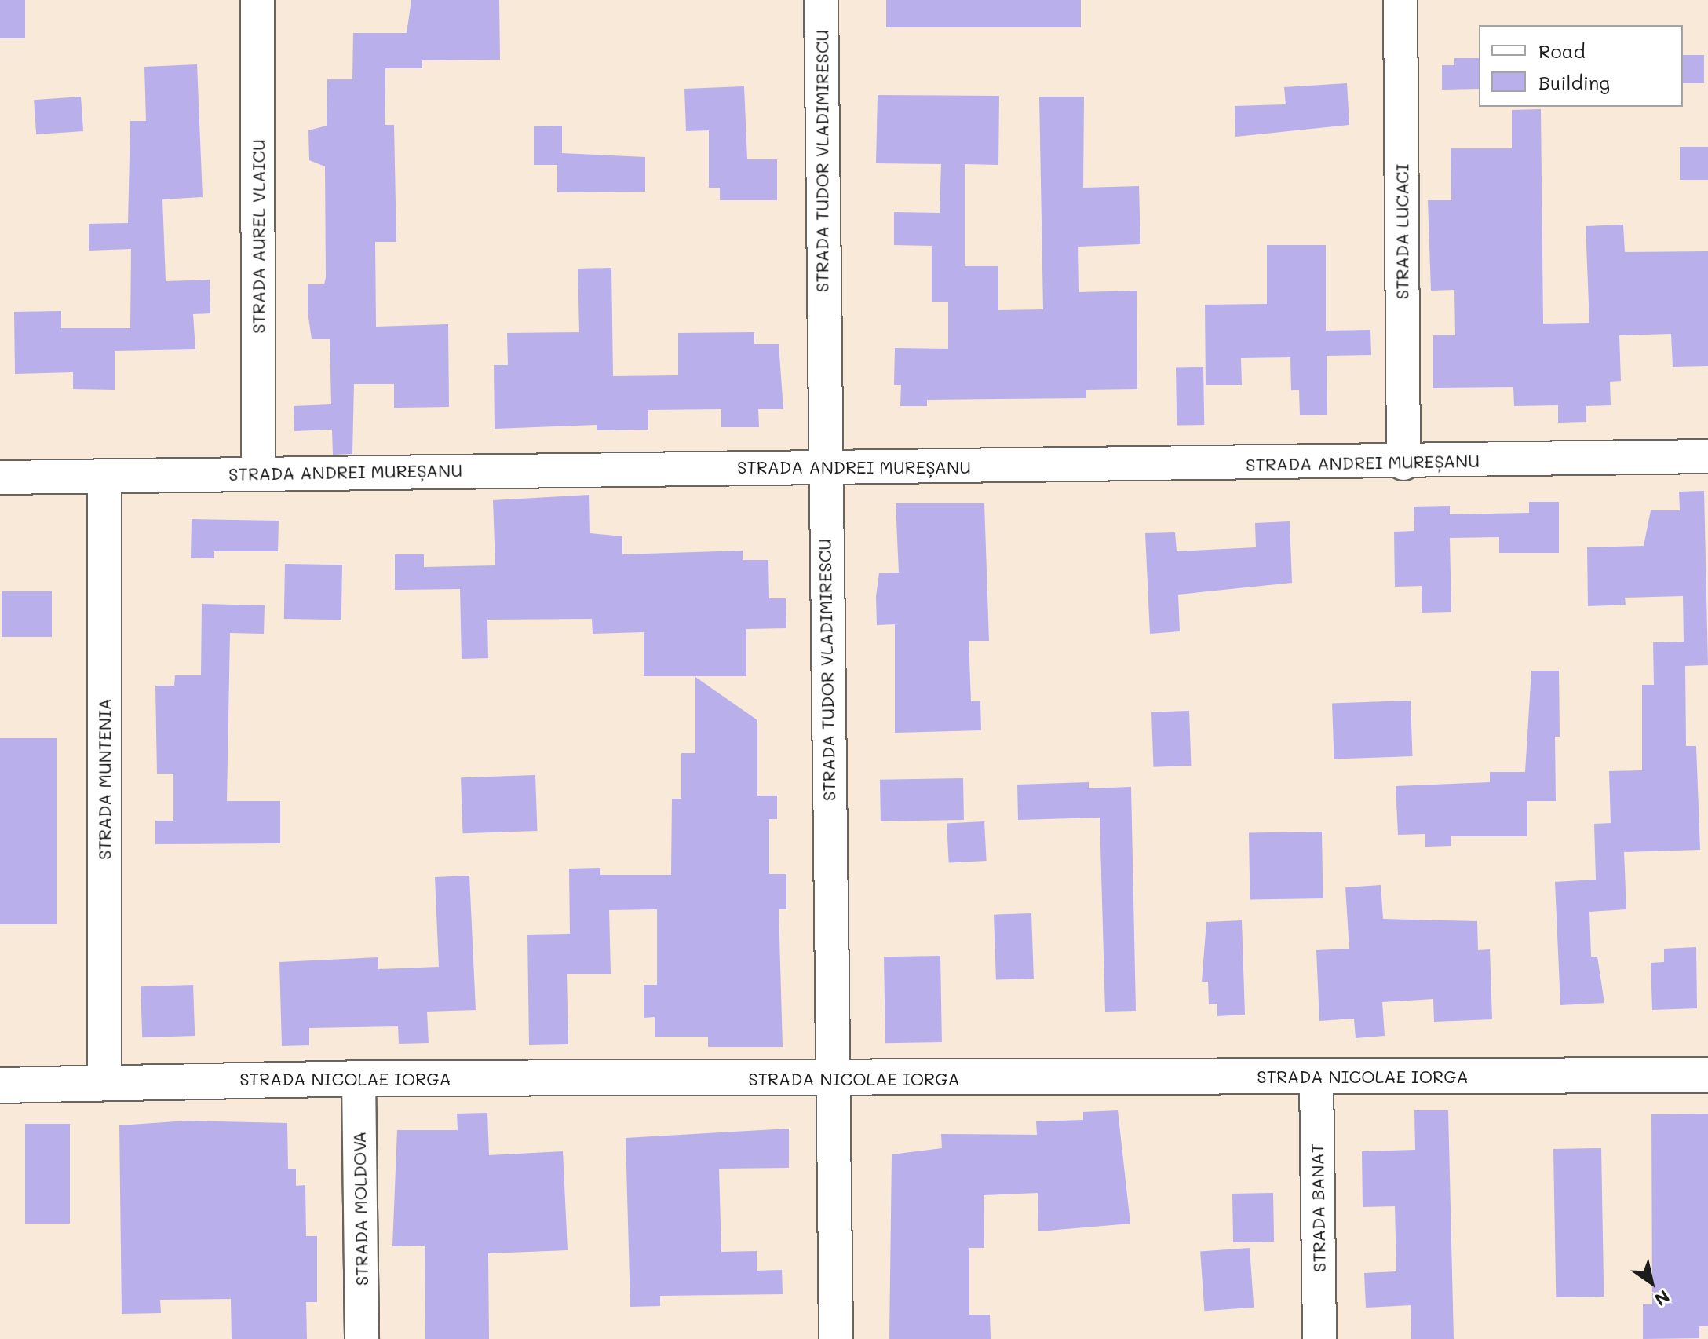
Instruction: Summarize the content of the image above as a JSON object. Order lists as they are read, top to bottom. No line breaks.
{"streets":{"street":["STRADA TUDOR VLADIMIRESCU","STRADA LUCACI","STRADA AUREL VLAICU","STRADA ANDREI MUREȘANU","STRADA MUNTENIA","STRADA NICOLAE IORGA","STRADA BANAT","STRADA MOLDOVA"]},"crossings":[["STRADA TUDOR VLADIMIRESCU","STRADA ANDREI MUREȘANU"],["STRADA TUDOR VLADIMIRESCU","STRADA NICOLAE IORGA"],["STRADA LUCACI","STRADA ANDREI MUREȘANU"],["STRADA AUREL VLAICU","STRADA ANDREI MUREȘANU"],["STRADA ANDREI MUREȘANU","STRADA MUNTENIA"],["STRADA MUNTENIA","STRADA NICOLAE IORGA"],["STRADA NICOLAE IORGA","STRADA BANAT"],["STRADA NICOLAE IORGA","STRADA MOLDOVA"]],"legend":["Road","Building"],"north":"bottom right"}
